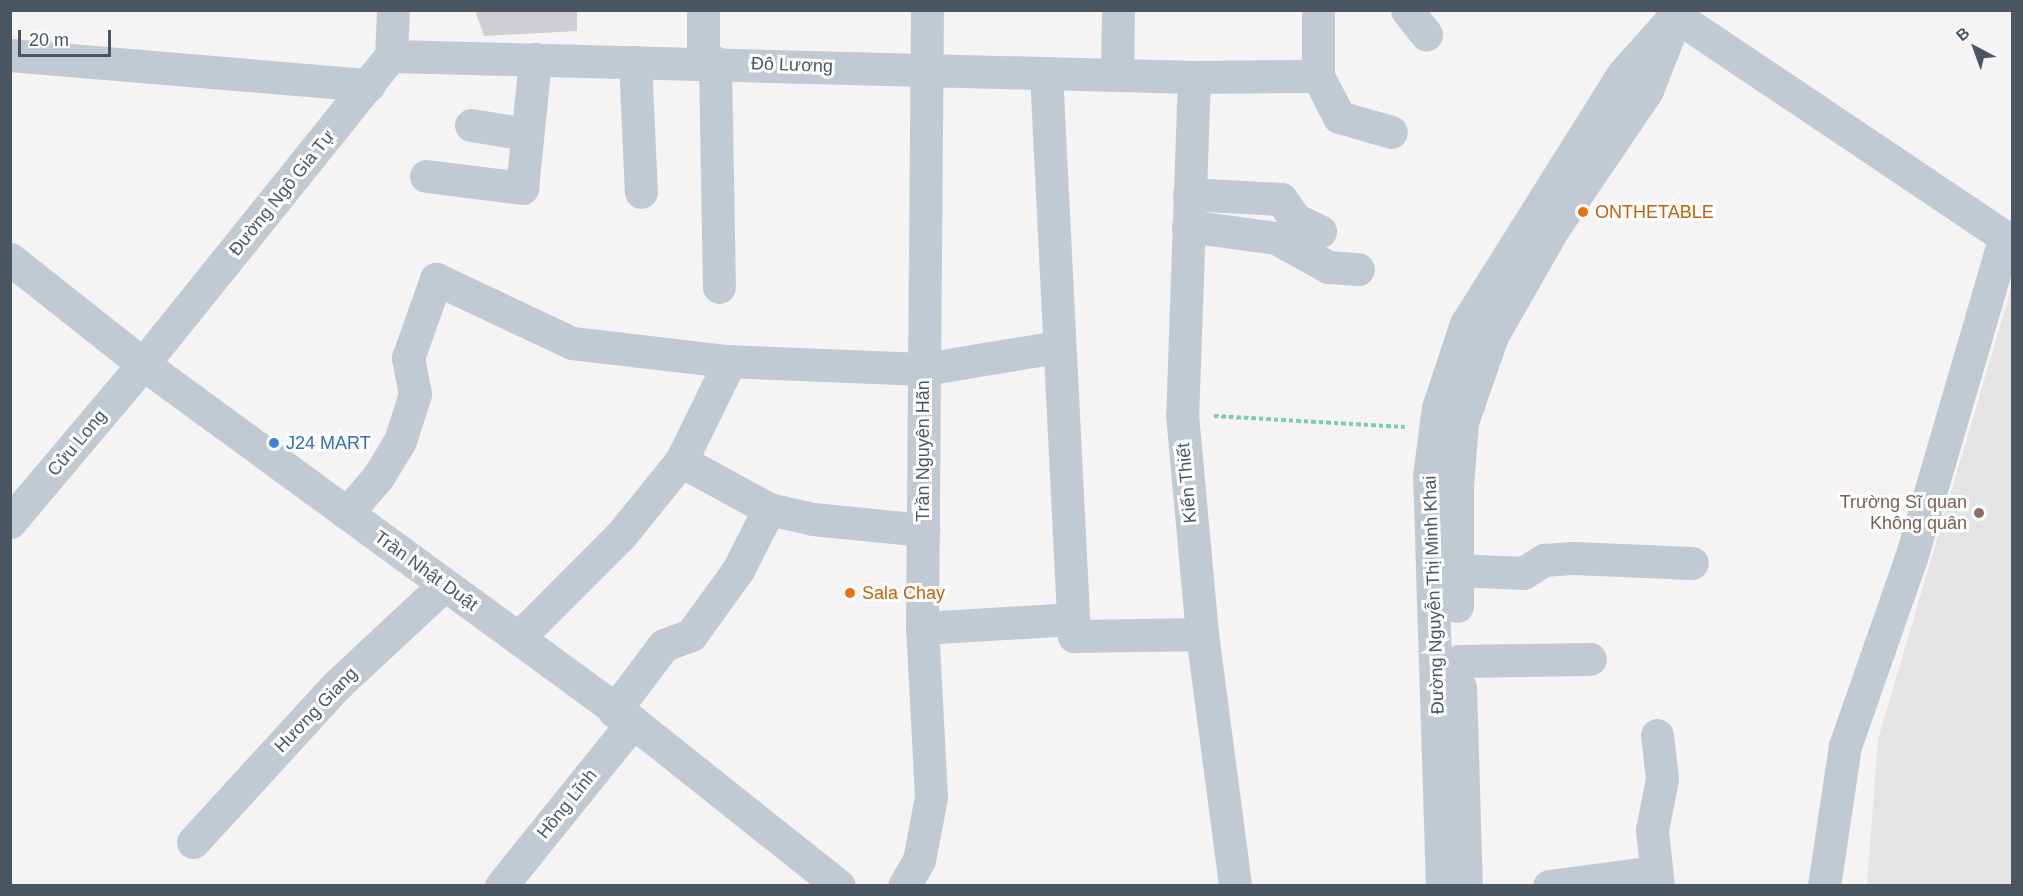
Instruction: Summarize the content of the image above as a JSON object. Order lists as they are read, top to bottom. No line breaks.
{"streets":{"street":["Đô Lương","Đường Ngô Gia Tự","Cửu Long","Trần Nguyên Hãn","Kiến Thiết","Trần Nhật Duật","Đường Nguyễn Thị Minh Khai","Hương Giang","Hồng Lĩnh"]},"crossings":[["Đô Lương","Đường Ngô Gia Tự"],["Đô Lương","Trần Nguyên Hãn"],["Đô Lương","Kiến Thiết"],["Đường Ngô Gia Tự","Cửu Long"],["Đường Ngô Gia Tự","Trần Nhật Duật"],["Cửu Long","Trần Nhật Duật"],["Trần Nhật Duật","Hương Giang"],["Trần Nhật Duật","Hồng Lĩnh"]],"places":["ONTHETABLE","J24 MART","Trường Sĩ quan Không quân","Sala Chay"],"scale_bar":"20 m","north":"top left"}
